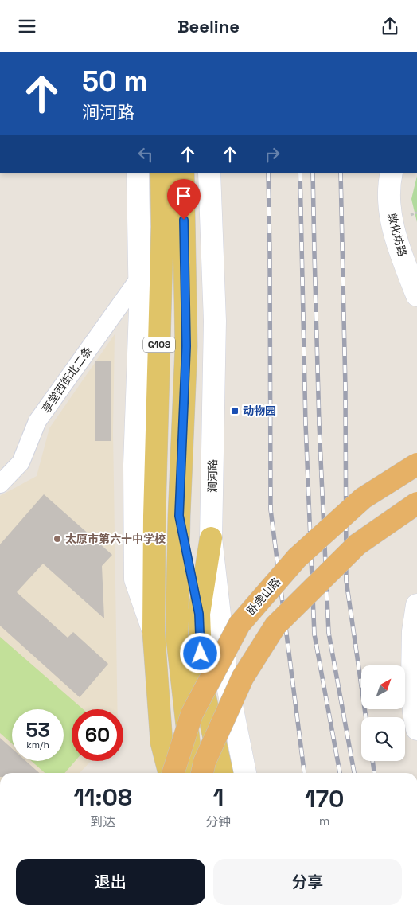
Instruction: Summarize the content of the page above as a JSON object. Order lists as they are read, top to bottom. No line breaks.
{"streets":{"highway":["卧虎山路"],"main road":["敦化坊路","G108","涧河路"],"street":["享堂西街北二条"]},"places":{"transit":["动物园"],"other":["太原市第六十中学校"]},"north":"top right","page":{"header":"Beeline","turn":["50 m","涧河路"],"speed":"53 km/h","limit":"60","eta":["11:08","到达","1","分钟","170","m"],"buttons":["退出","分享"]}}
